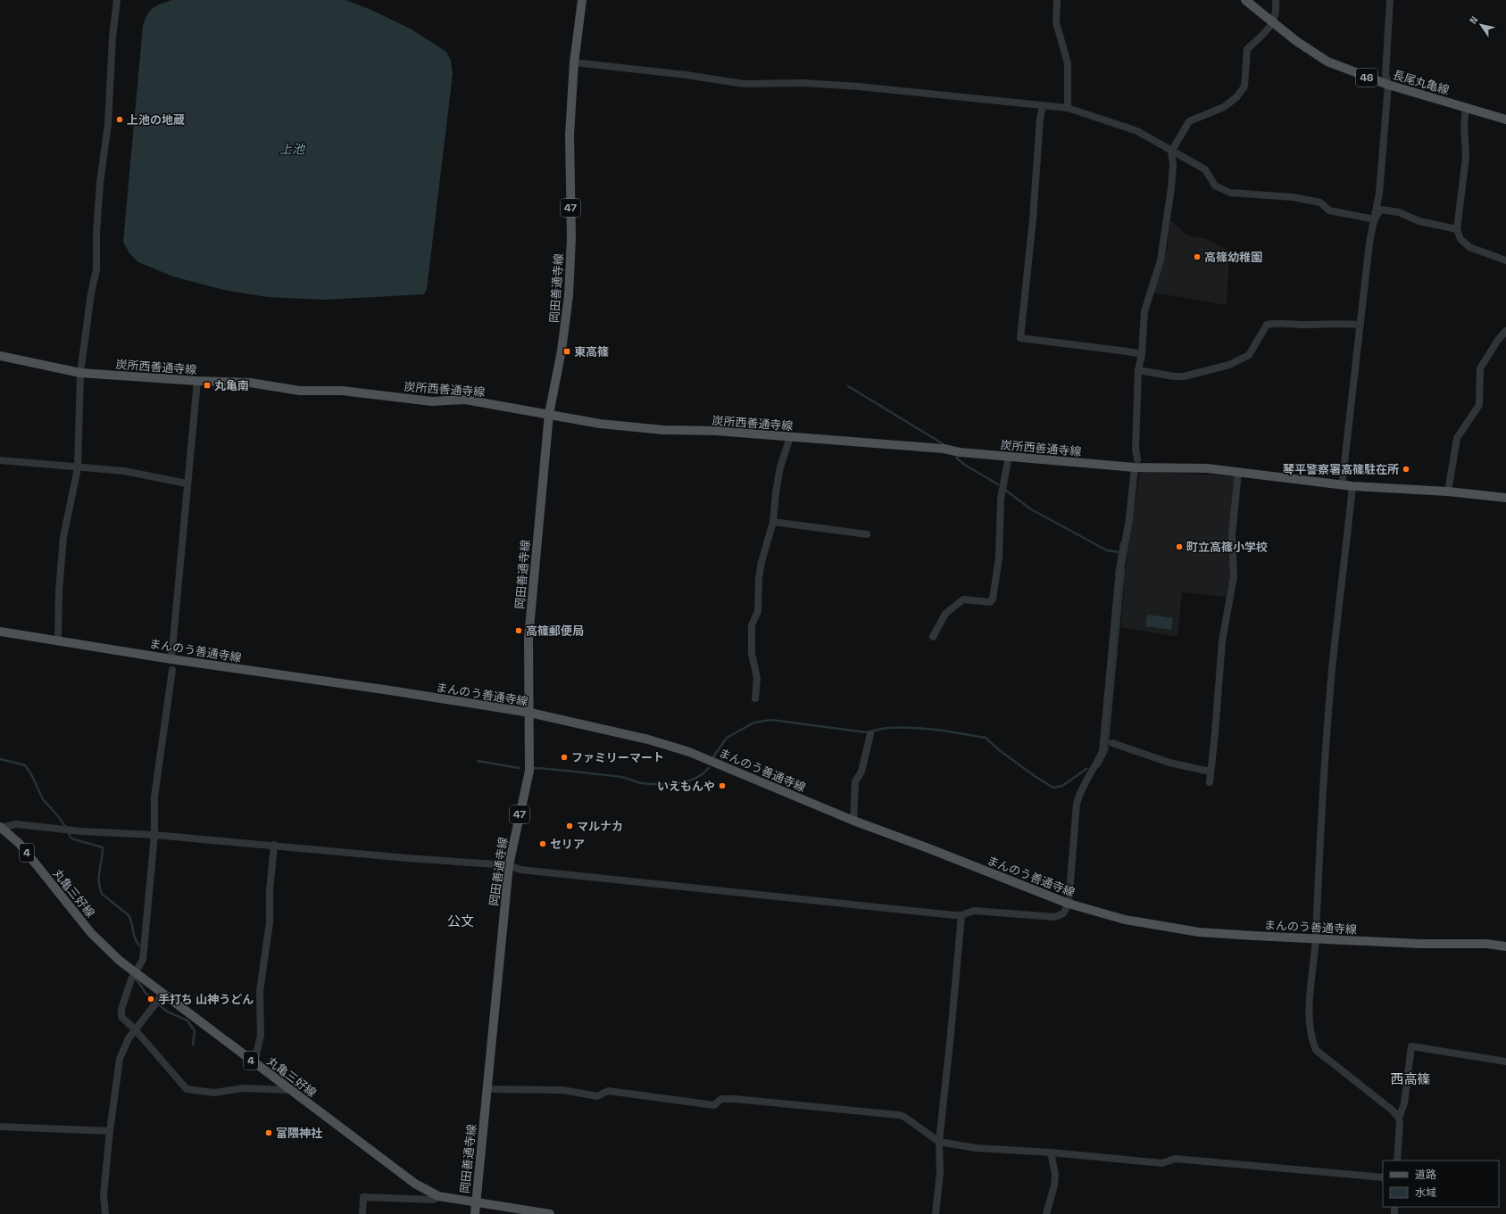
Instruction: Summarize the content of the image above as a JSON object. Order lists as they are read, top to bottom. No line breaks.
{"streets":{"main road":["46","長尾丸亀線","47","岡田善通寺線","炭所西善通寺線","まんのう善通寺線","4","丸亀三好線"]},"crossings":[["岡田善通寺線","炭所西善通寺線"],["岡田善通寺線","まんのう善通寺線"],["岡田善通寺線","丸亀三好線"]],"districts":["公文","西高篠"],"water":["上池"],"places":{"other":["上池の地蔵","高篠幼稚園","琴平警察署高篠駐在所","町立高篠小学校","高篠郵便局","ファミリーマート","いえもんや","マルナカ","セリア","手打ち 山神うどん","富隈神社"],"transit":["東高篠","丸亀南"]},"legend":["道路","水域"],"north":"top left"}
